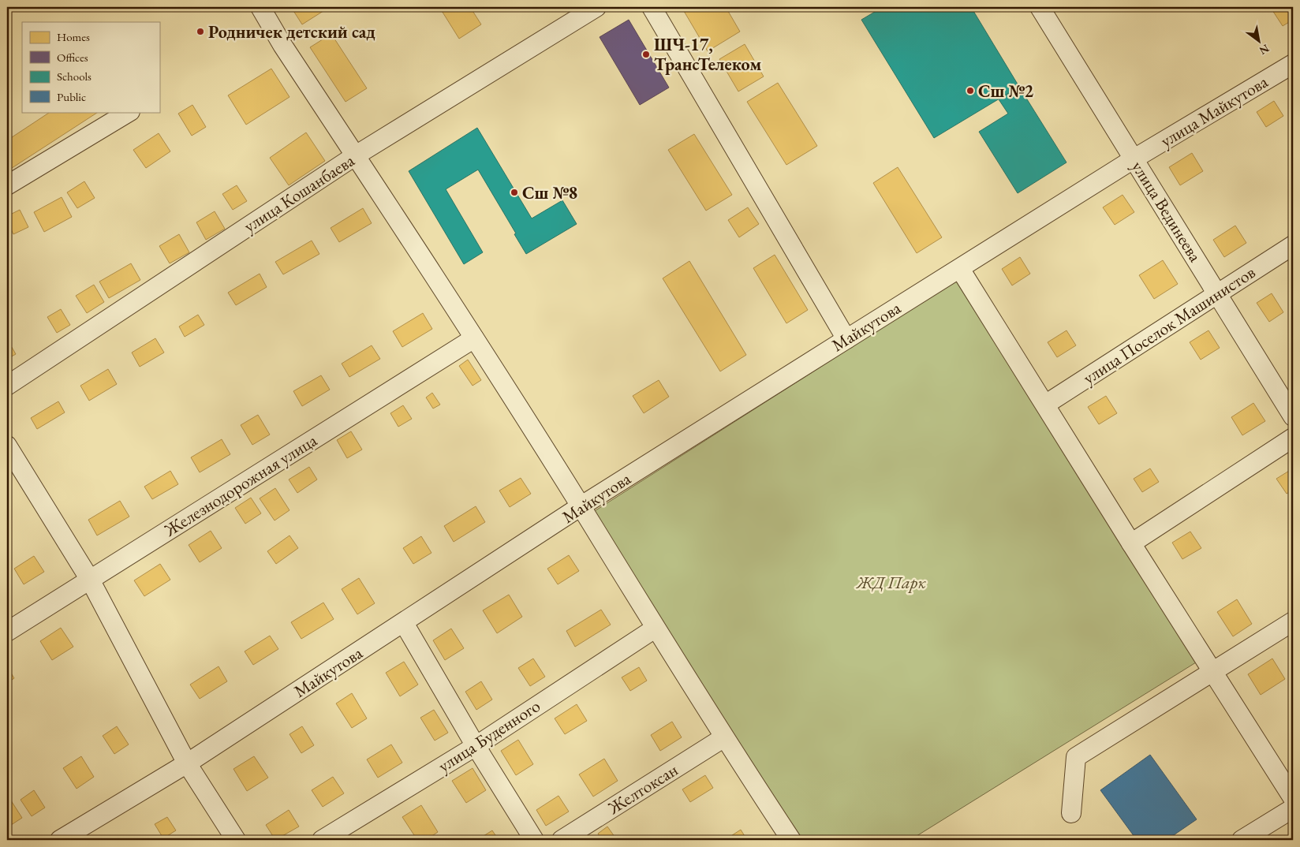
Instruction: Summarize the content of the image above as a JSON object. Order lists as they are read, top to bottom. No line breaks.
{"streets":{"street":["улица Майкутова","улица Кошанбаева","улица Вединеева","улица Поселок Машинистов","Майкутова","Железнодорожная улица","улица Буденного","Желтоксан"]},"crossings":[["улица Майкутова","улица Вединеева"],["улица Майкутова","Майкутова"],["улица Вединеева","улица Поселок Машинистов"],["улица Вединеева","Майкутова"]],"parks":["ЖД Парк"],"places":["Родничек детский сад","ШЧ-17, ТрансТелеком","Сш №2","Сш №8"],"legend":["Homes","Offices","Schools","Public"],"north":"bottom right"}
